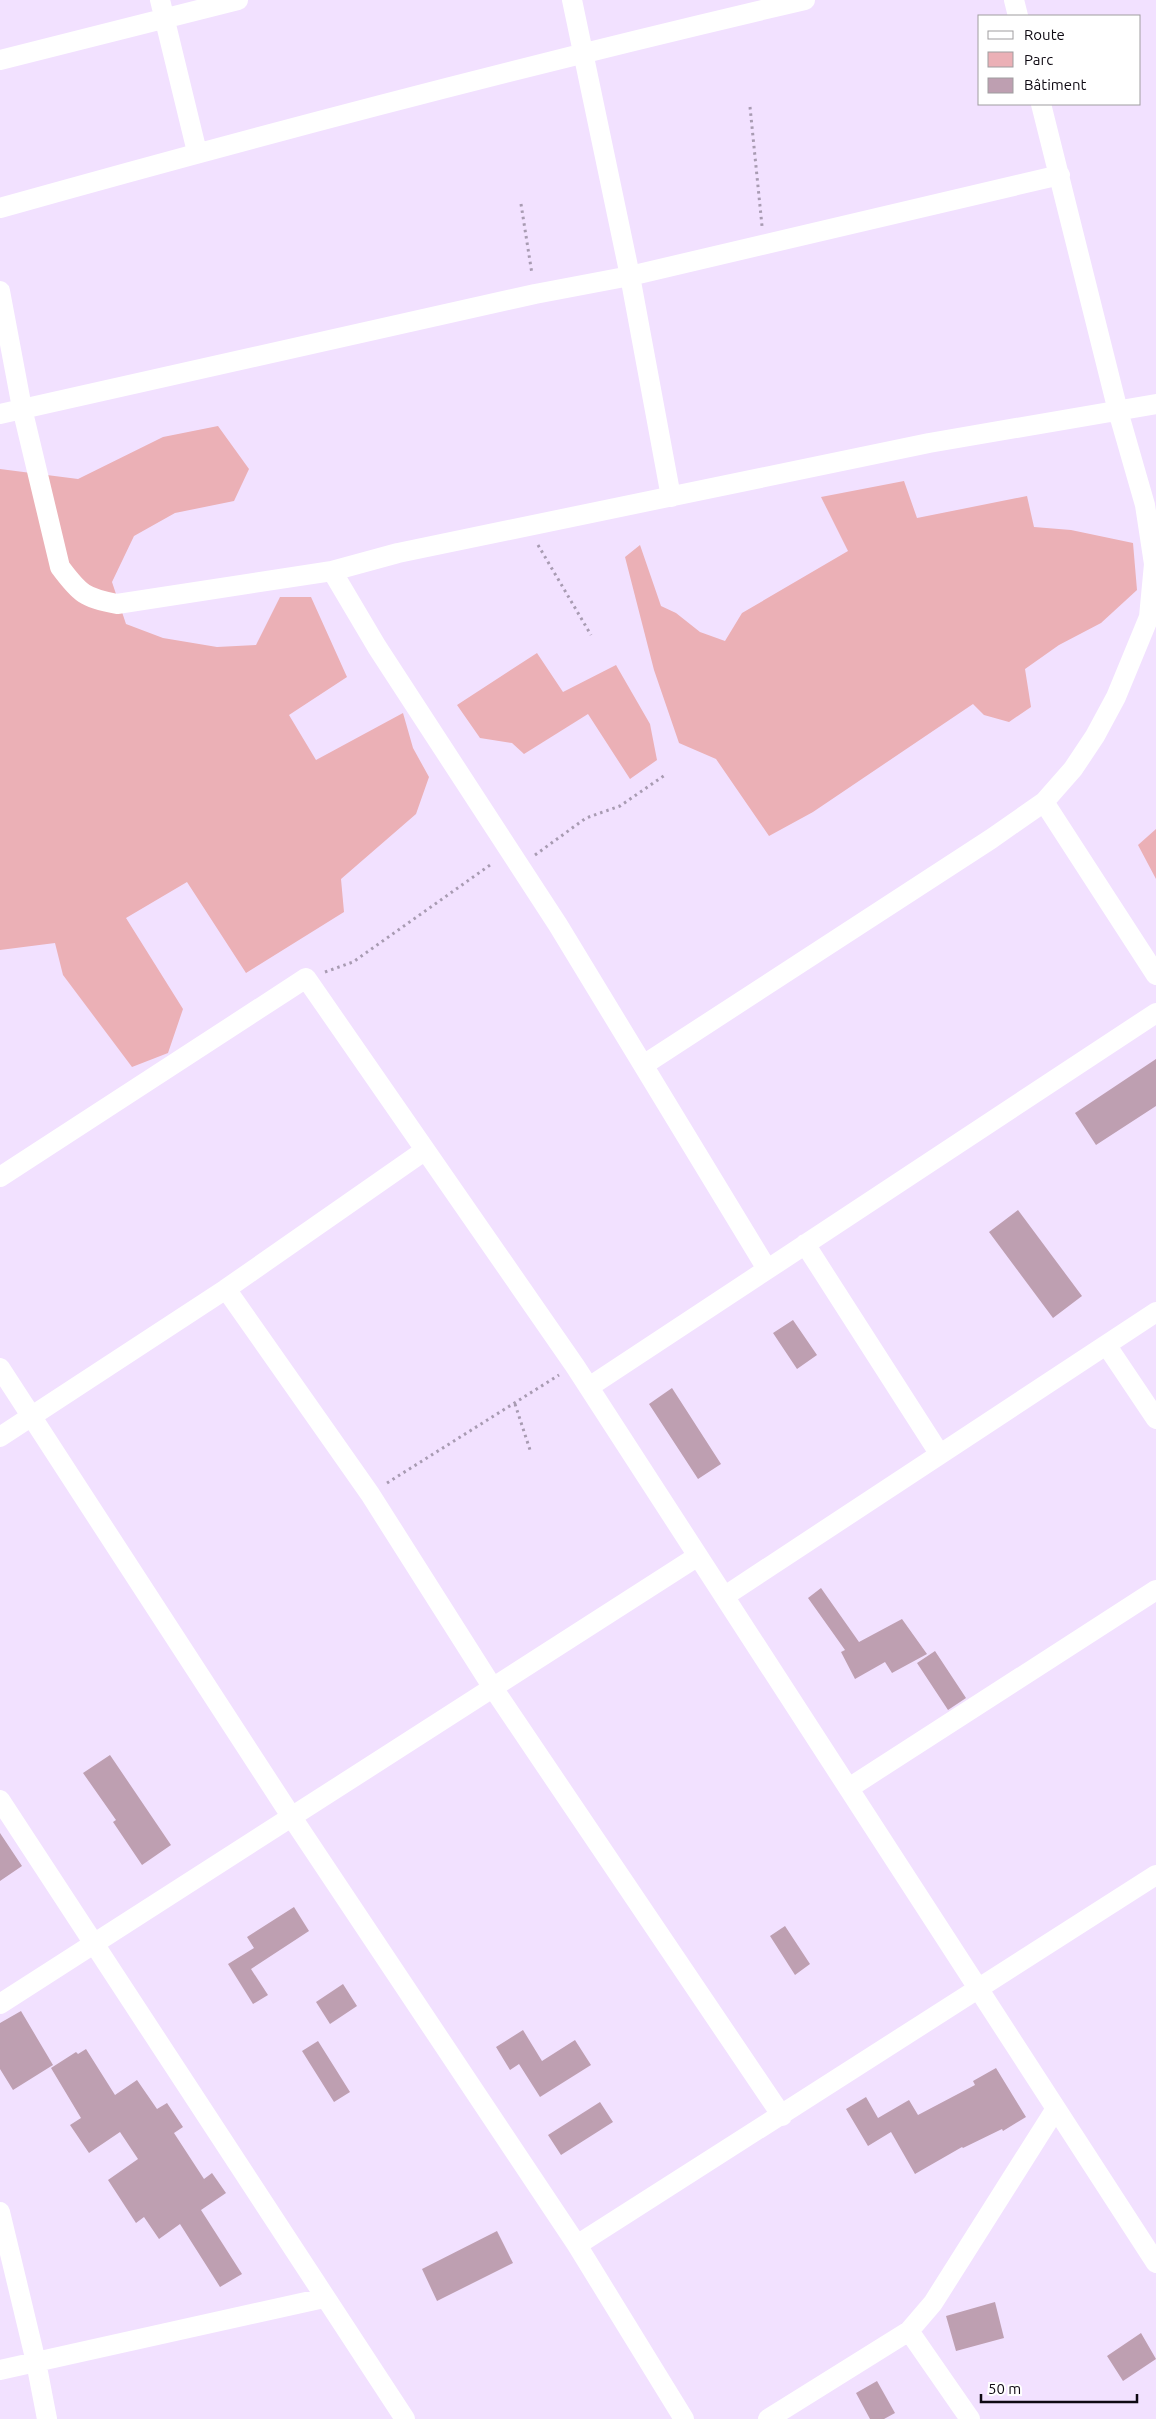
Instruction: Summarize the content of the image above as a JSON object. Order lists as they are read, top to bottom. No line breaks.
{"legend":["Route","Parc","Bâtiment"],"scale_bar":"50 m"}
